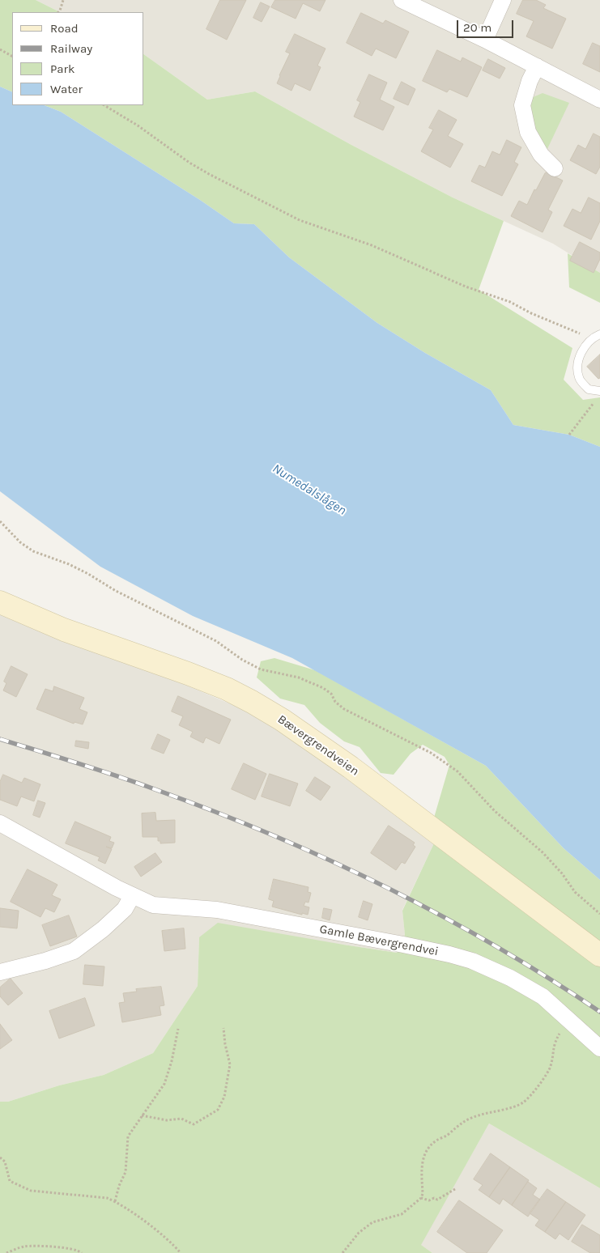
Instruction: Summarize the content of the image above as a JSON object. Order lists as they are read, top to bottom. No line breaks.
{"streets":{"main road":["Bævergrendveien"],"street":["Gamle Bævergrendvei"]},"water":["Numedalslågen"],"legend":["Road","Railway","Park","Water"],"scale_bar":"20 m"}
